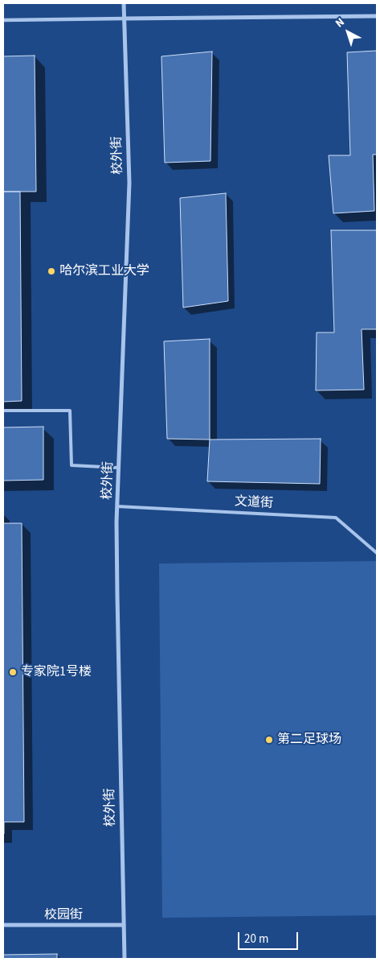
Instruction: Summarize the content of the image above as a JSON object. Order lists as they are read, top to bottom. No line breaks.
{"streets":{"street":["校外街","校园街"],"lane":["文道街"]},"crossings":[["校外街","文道街"],["校外街","校园街"]],"places":["哈尔滨工业大学","专家院1号楼","第二足球场"],"scale_bar":"20 m","north":"top left"}
